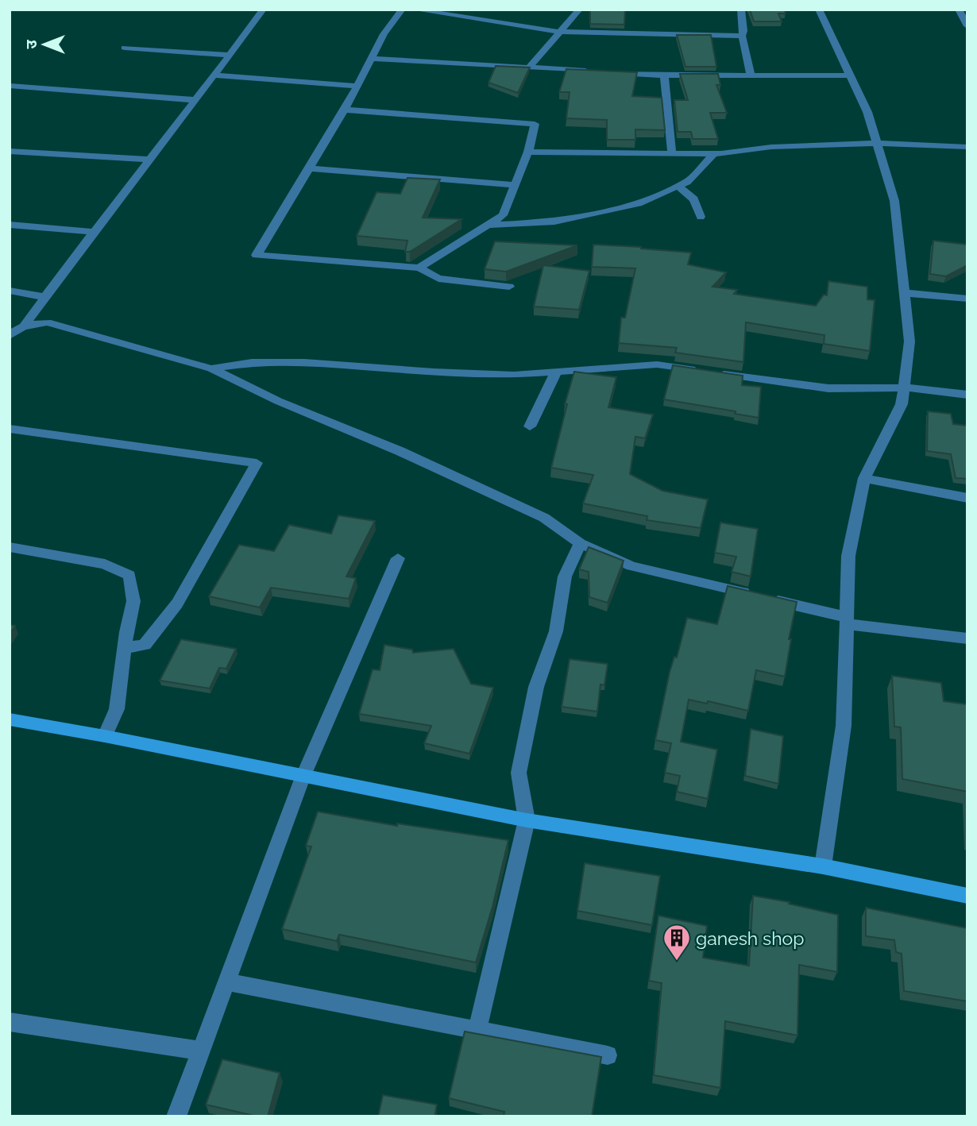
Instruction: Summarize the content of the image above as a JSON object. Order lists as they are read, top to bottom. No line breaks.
{"places":{"building":["ganesh shop"]},"north":"left"}
